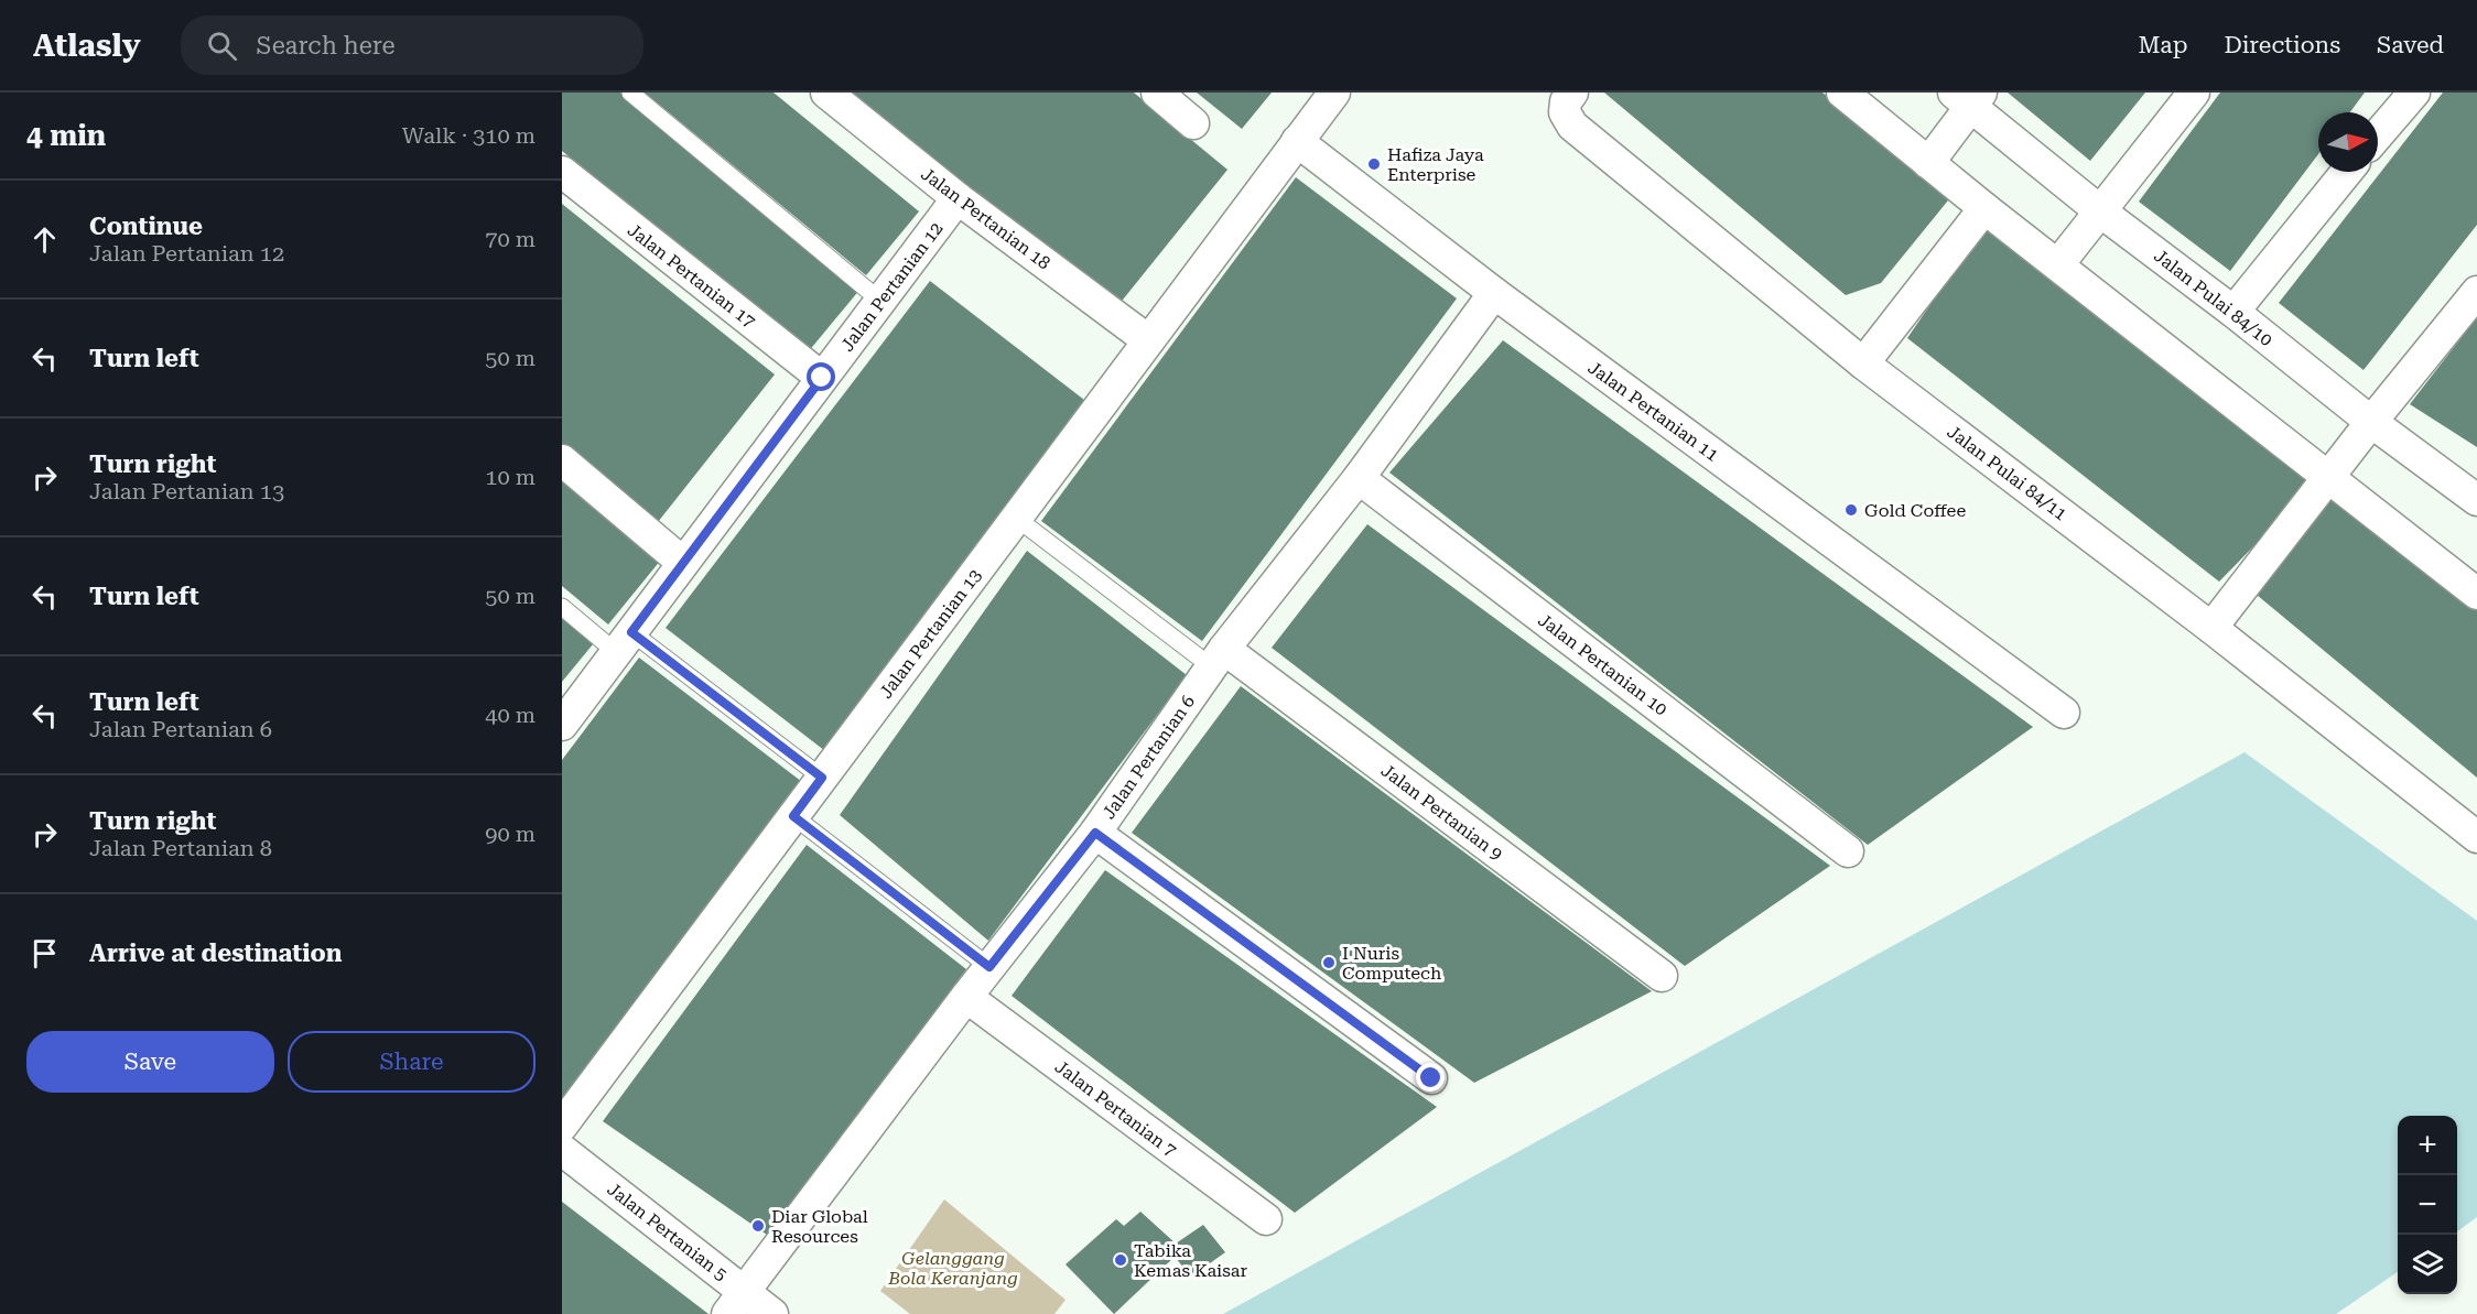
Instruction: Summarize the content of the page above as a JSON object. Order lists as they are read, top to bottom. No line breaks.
{"streets":{"street":["Jalan Pertanian 18","Jalan Pertanian 17","Jalan Pertanian 12","Jalan Pulai 84/10","Jalan Pertanian 11","Jalan Pulai 84/11","Jalan Pertanian 13","Jalan Pertanian 10","Jalan Pertanian 6","Jalan Pertanian 9","Jalan Pertanian 7","Jalan Pertanian 5"]},"crossings":[["Jalan Pertanian 18","Jalan Pertanian 12"],["Jalan Pertanian 18","Jalan Pertanian 13"],["Jalan Pertanian 17","Jalan Pertanian 12"],["Jalan Pertanian 11","Jalan Pertanian 13"],["Jalan Pertanian 11","Jalan Pertanian 6"],["Jalan Pertanian 10","Jalan Pertanian 6"],["Jalan Pertanian 6","Jalan Pertanian 9"],["Jalan Pertanian 6","Jalan Pertanian 7"],["Jalan Pertanian 6","Jalan Pertanian 5"]],"parks":["Gelanggang Bola Keranjang"],"places":["Hafiza Jaya Enterprise","Gold Coffee","I Nuris Computech","Diar Global Resources","Tabika Kemas Kaisar"],"north":"right","page":{"header":"Atlasly","search":"Search here","nav":["Map","Directions","Saved"],"heading":["4 min","Walk · 310 m"],"list":[["Continue","Jalan Pertanian 12","70 m"],["Turn left","50 m"],["Turn right","Jalan Pertanian 13","10 m"],["Turn left","50 m"],["Turn left","Jalan Pertanian 6","40 m"],["Turn right","Jalan Pertanian 8","90 m"],"Arrive at destination"],"buttons":["Save","Share"],"map_buttons":["+","−"]}}
